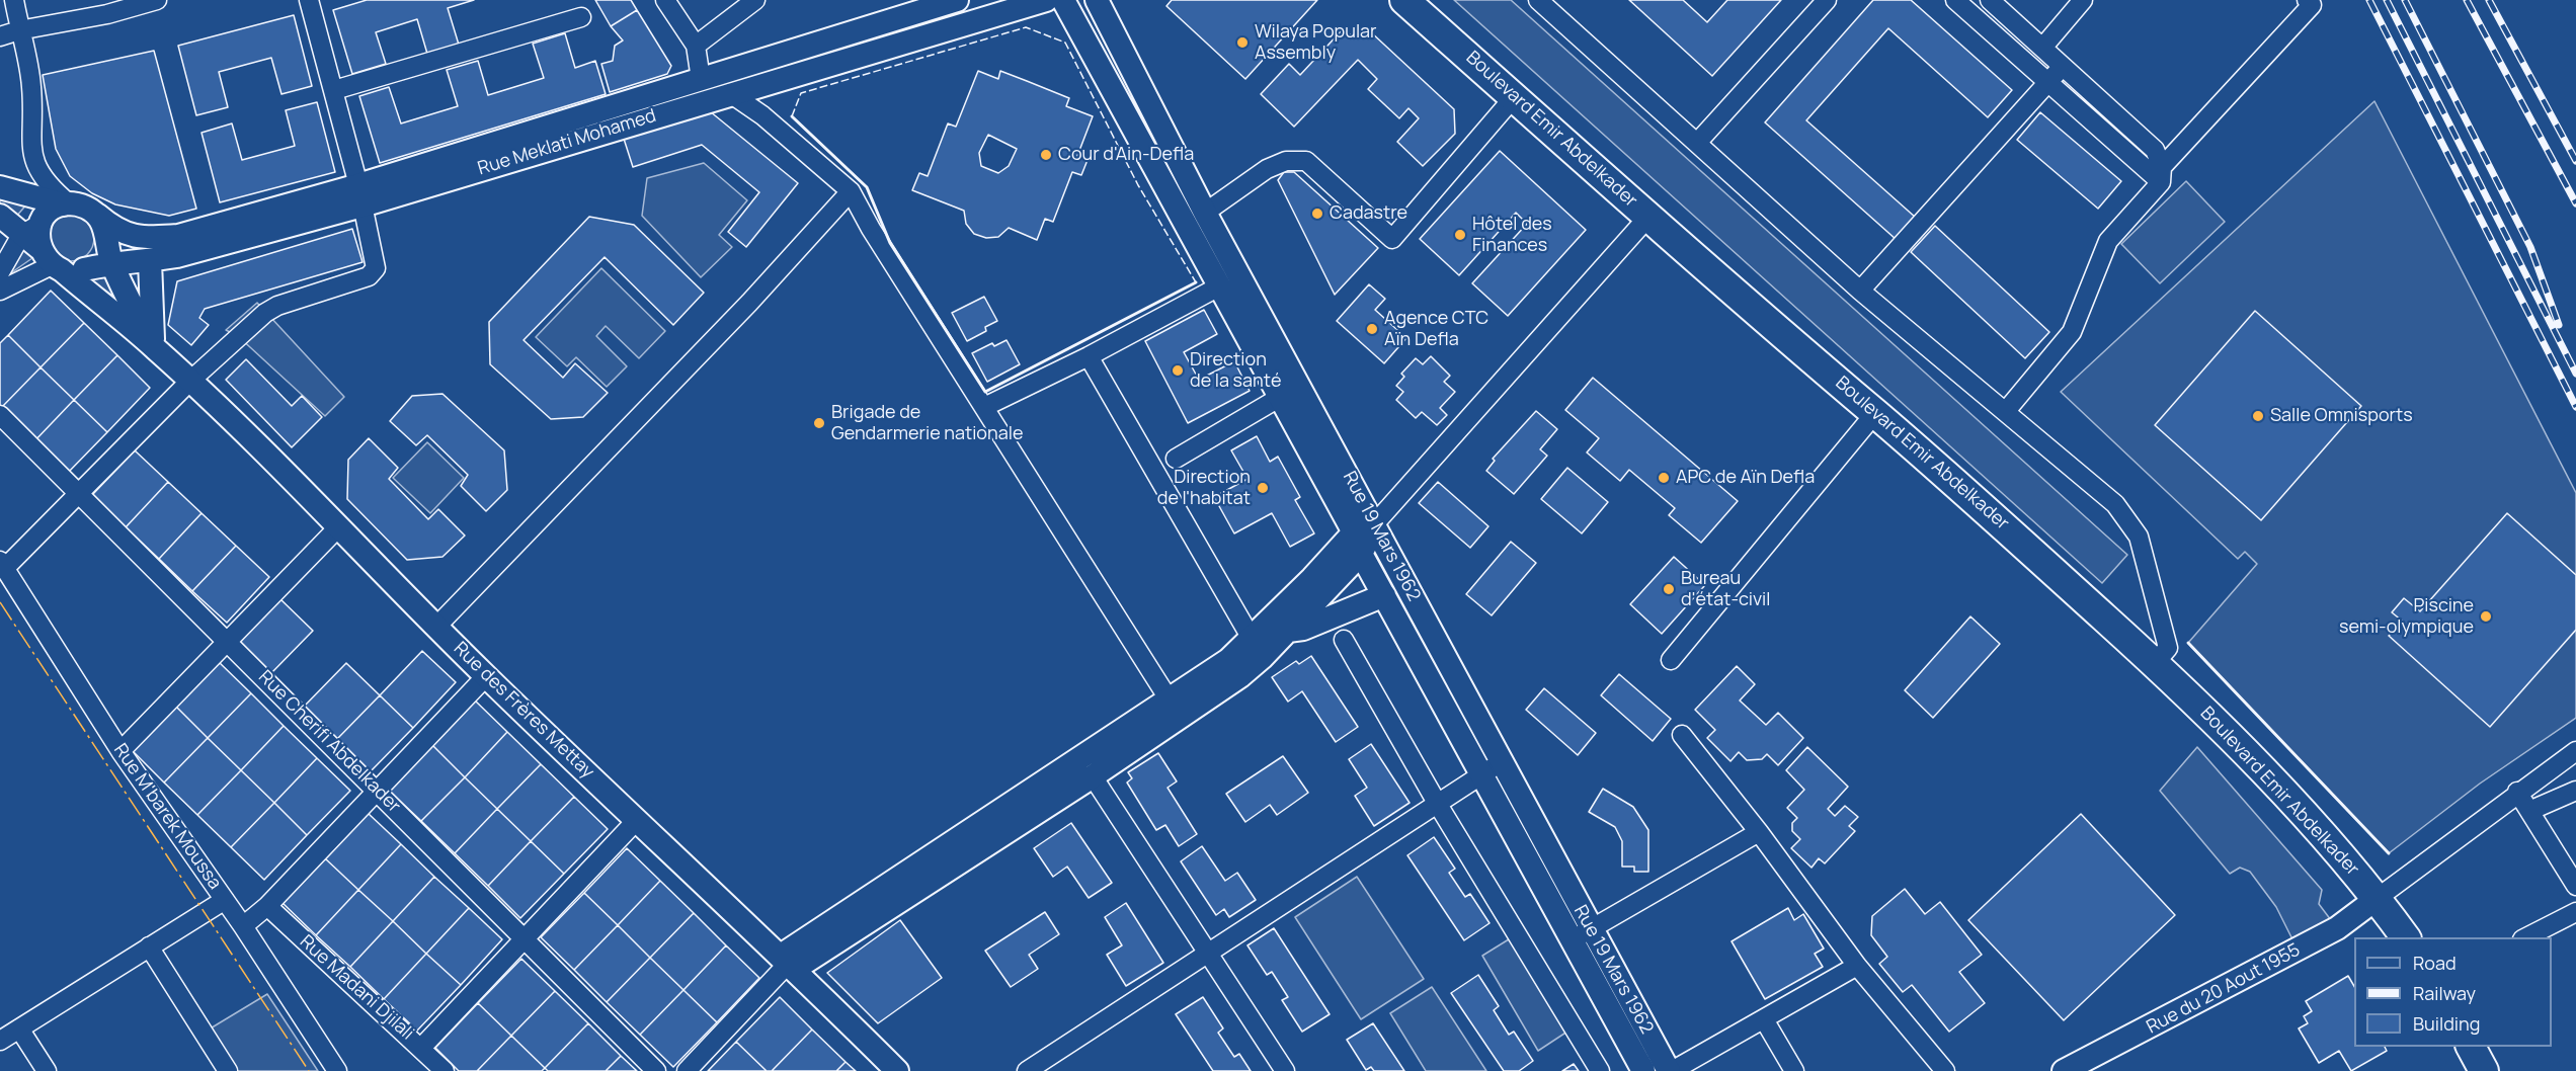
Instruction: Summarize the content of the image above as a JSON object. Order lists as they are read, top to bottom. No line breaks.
{"streets":{"main road":["Boulevard Emir Abdelkader"],"street":["Rue Meklati Mohamed","Rue 19 Mars 1962","Rue des Frères Mettay","Rue Cherifi Abdelkader","Rue M'barek Moussa","Rue Madani Djilali","Rue du 20 Aout 1955"]},"crossings":[["Boulevard Emir Abdelkader","Rue du 20 Aout 1955"],["Rue Meklati Mohamed","Rue des Frères Mettay"]],"places":["Wilaya Popular Assembly","Cour d'Ain-Defla","Cadastre","Hôtel des Finances","Agence CTC Aïn Defla","Direction de la santé","Salle Omnisports","Brigade de Gendarmerie nationale","APC de Aïn Defla","Direction de l'habitat","Bureau d'état-civil","Piscine semi-olympique"],"legend":["Road","Railway","Building"]}
